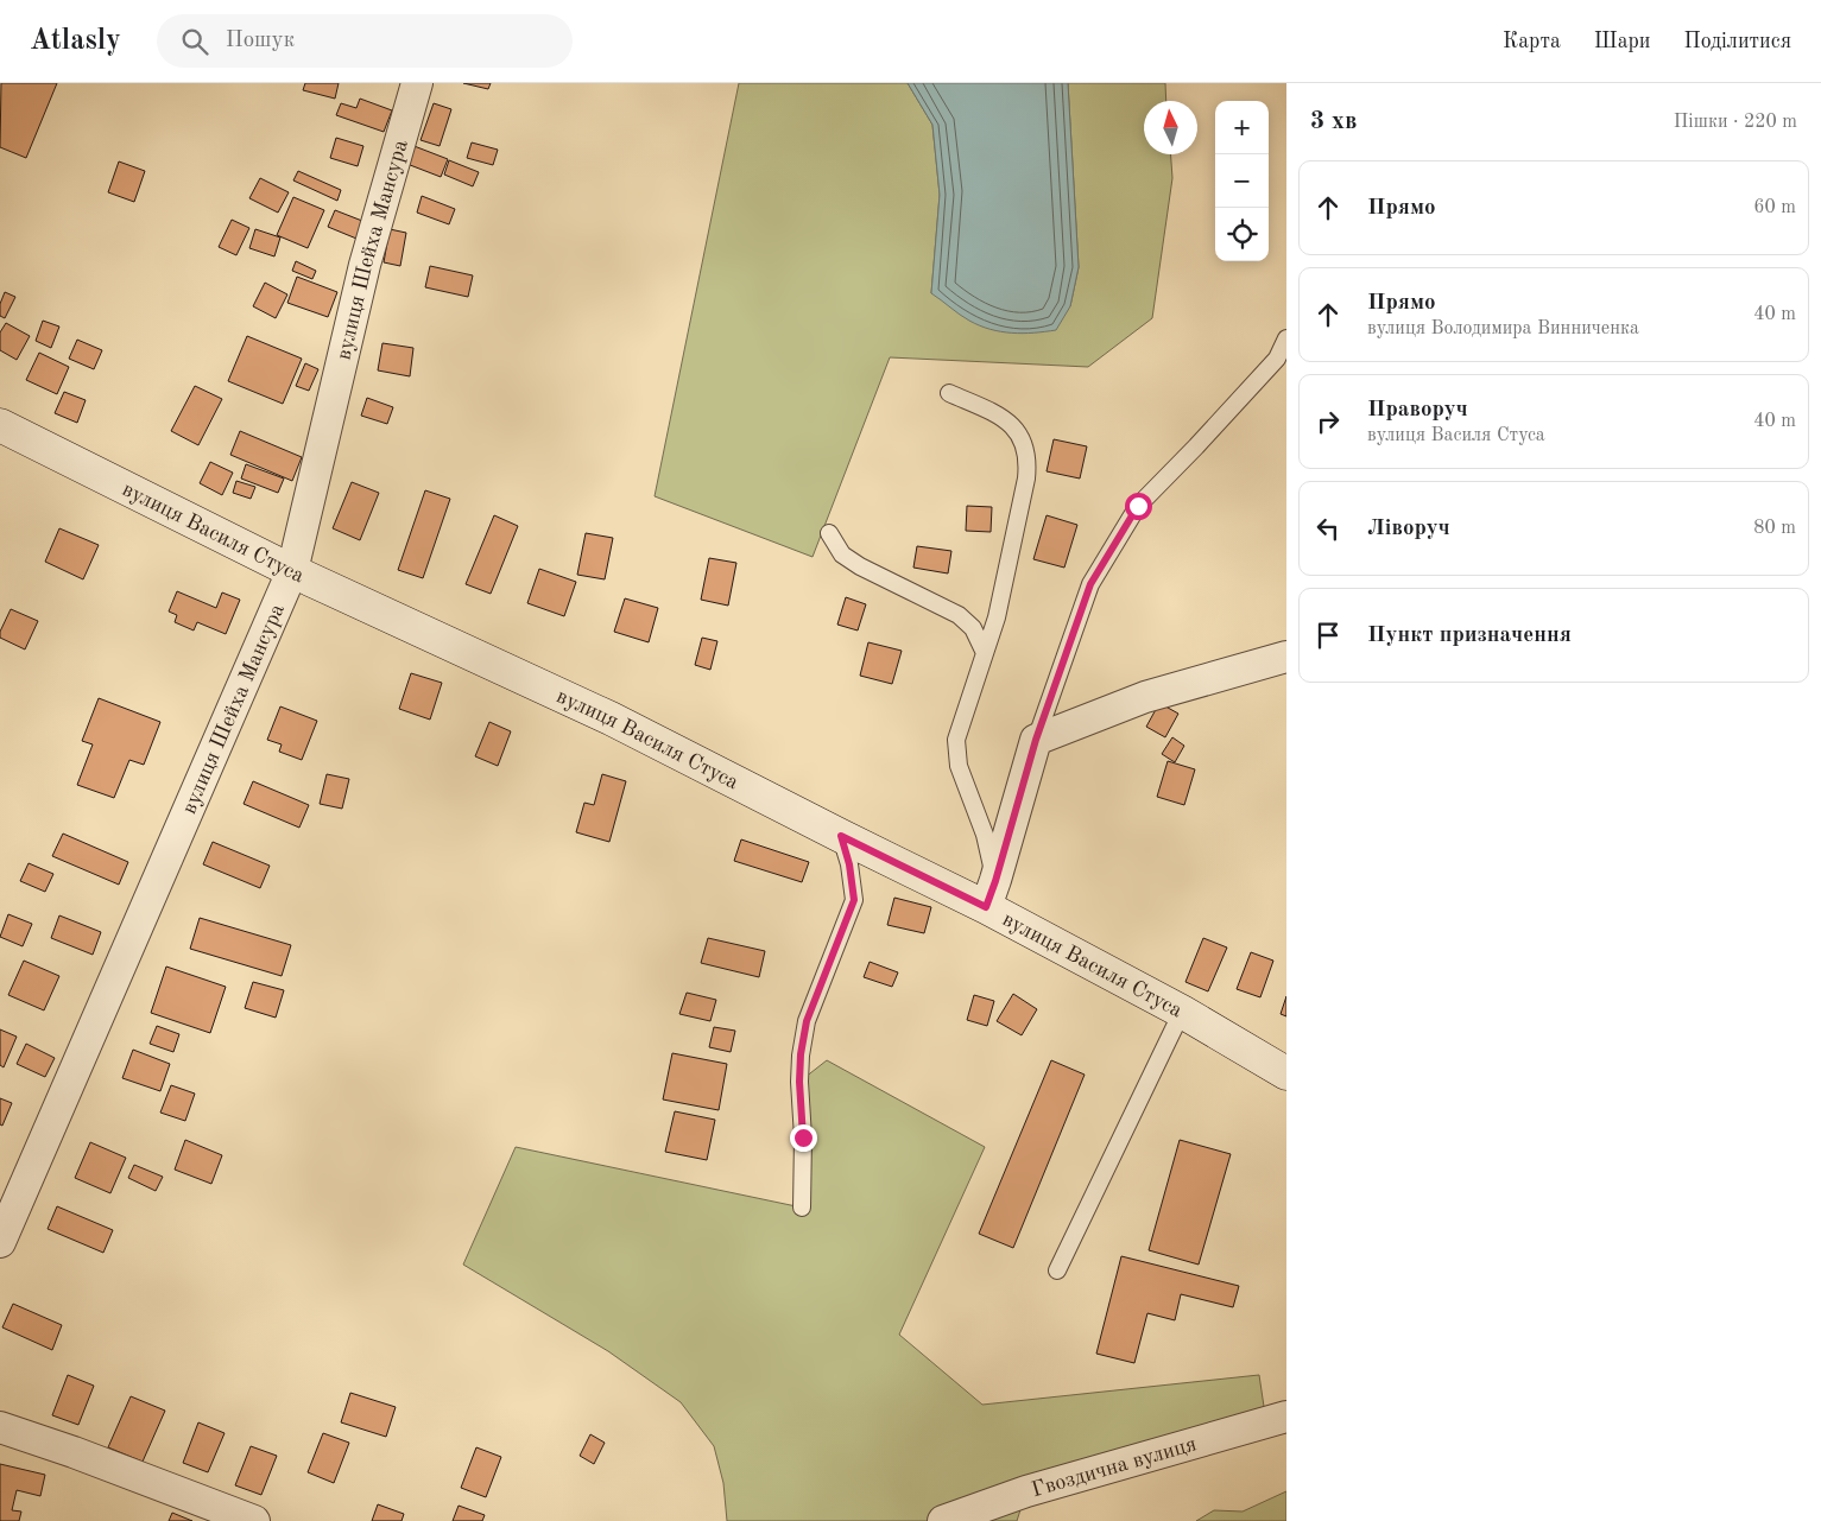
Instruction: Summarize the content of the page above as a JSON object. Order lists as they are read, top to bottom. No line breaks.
{"streets":{"main road":["вулиця Василя Стуса"],"street":["вулиця Шейха Мансура","Гвоздична вулиця"]},"crossings":[["вулиця Шейха Мансура","вулиця Василя Стуса"]],"north":"top","page":{"header":"Atlasly","search":"Пошук","nav":["Карта","Шари","Поділитися"],"heading":["3 хв","Пішки · 220 m"],"map_buttons":["+","−"],"list":[["Прямо","60 m"],["Прямо","вулиця Володимира Винниченка","40 m"],["Праворуч","вулиця Василя Стуса","40 m"],["Ліворуч","80 m"],"Пункт призначення"]}}
